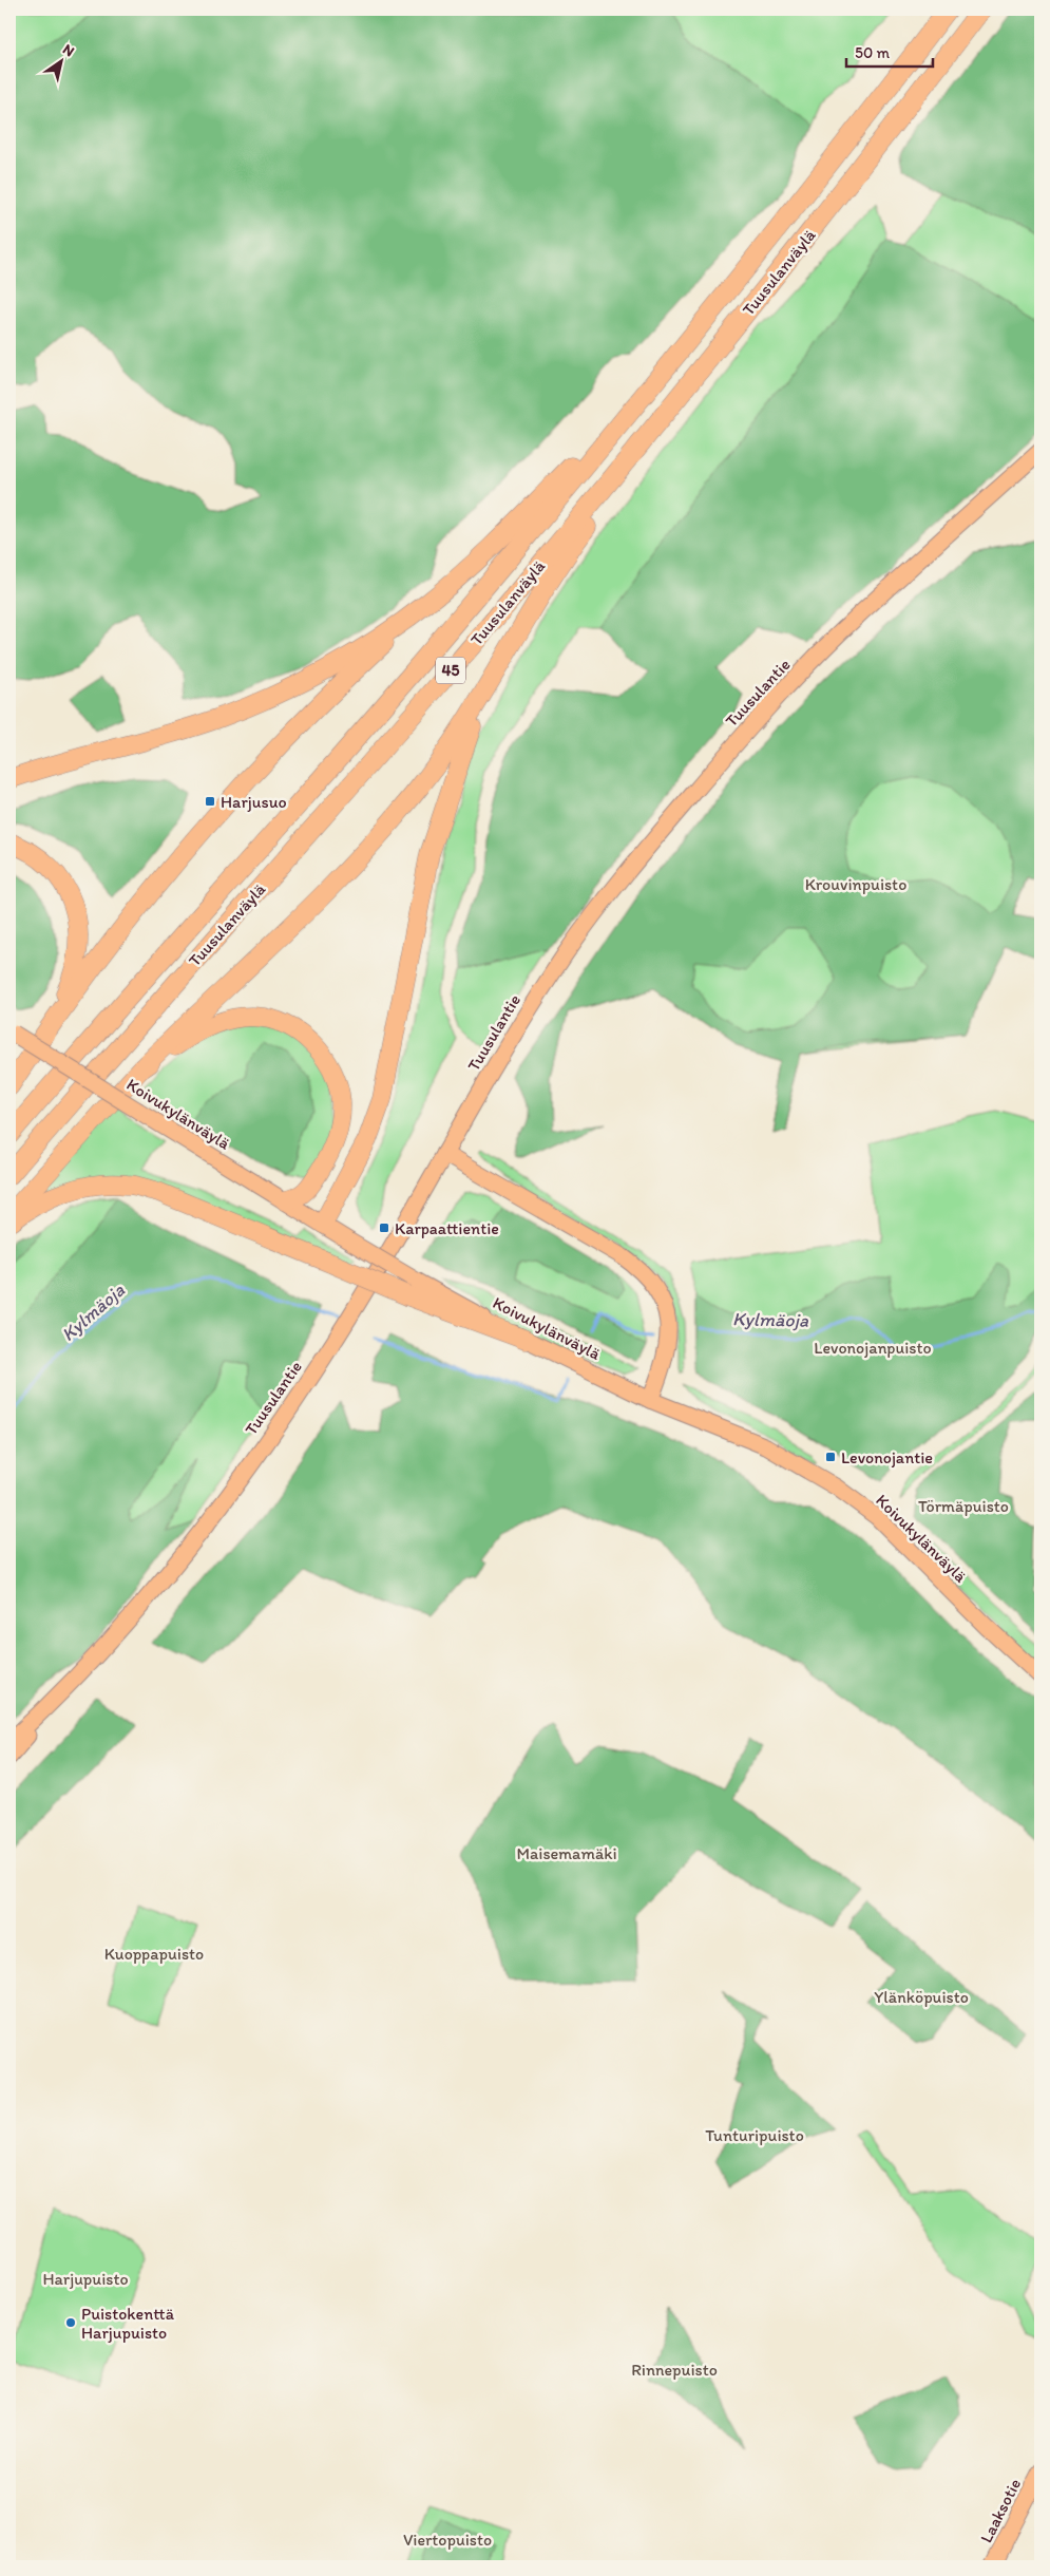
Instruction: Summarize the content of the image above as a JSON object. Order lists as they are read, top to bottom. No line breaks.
{"streets":{"highway":["Tuusulanväylä","45"],"main road":["Tuusulantie","Koivukylänväylä","Laaksotie"]},"water":["Kylmäoja"],"parks":["Krouvinpuisto","Levonojanpuisto","Törmäpuisto","Maisemamäki","Kuoppapuisto","Ylänköpuisto","Tunturipuisto","Harjupuisto","Rinnepuisto","Viertopuisto"],"places":{"transit":["Harjusuo","Karpaattientie","Levonojantie"],"other":["Puistokenttä Harjupuisto"]},"scale_bar":"50 m","north":"top right"}
